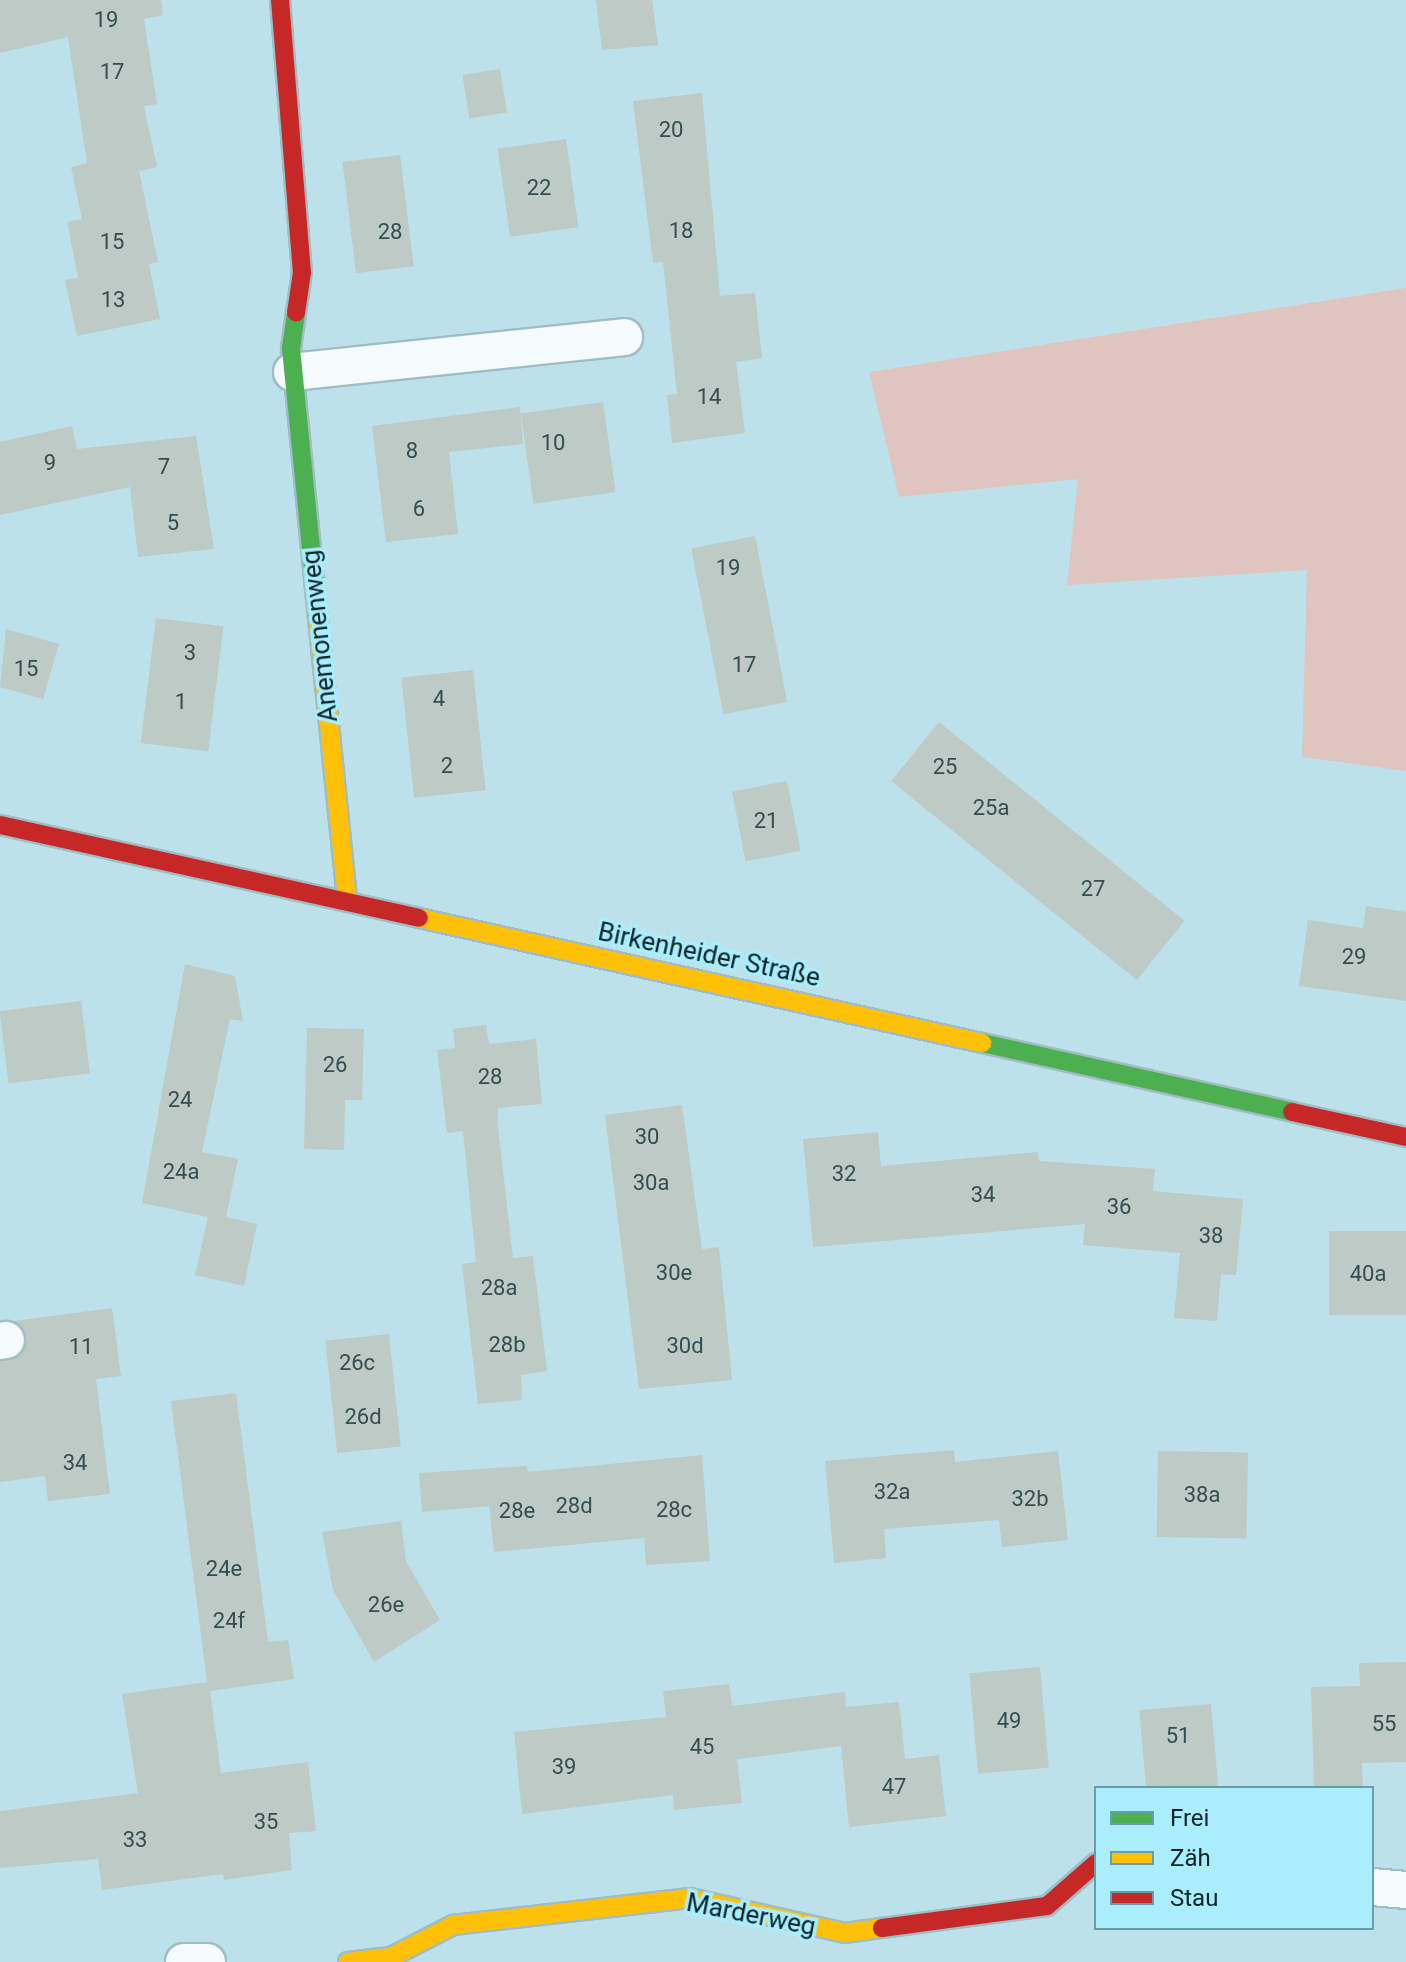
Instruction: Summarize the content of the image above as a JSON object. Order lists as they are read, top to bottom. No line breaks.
{"streets":{"street":["Anemonenweg","Birkenheider Straße","Marderweg"]},"crossings":[["Anemonenweg","Birkenheider Straße"]],"house_numbers":["19","17","20","22","18","28","15","13","14","10","8","9","7","6","5","19","3","17","15","4","1","2","25","25a","21","27","29","26","28","24","30","24a","32","30a","34","36","38","30e","40a","28a","28b","30d","11","26c","26d","34","32a","38a","32b","28d","28c","28e","24e","26e","24f","49","55","51","45","39","47","35","33"],"legend":["Frei","Zäh","Stau"]}
